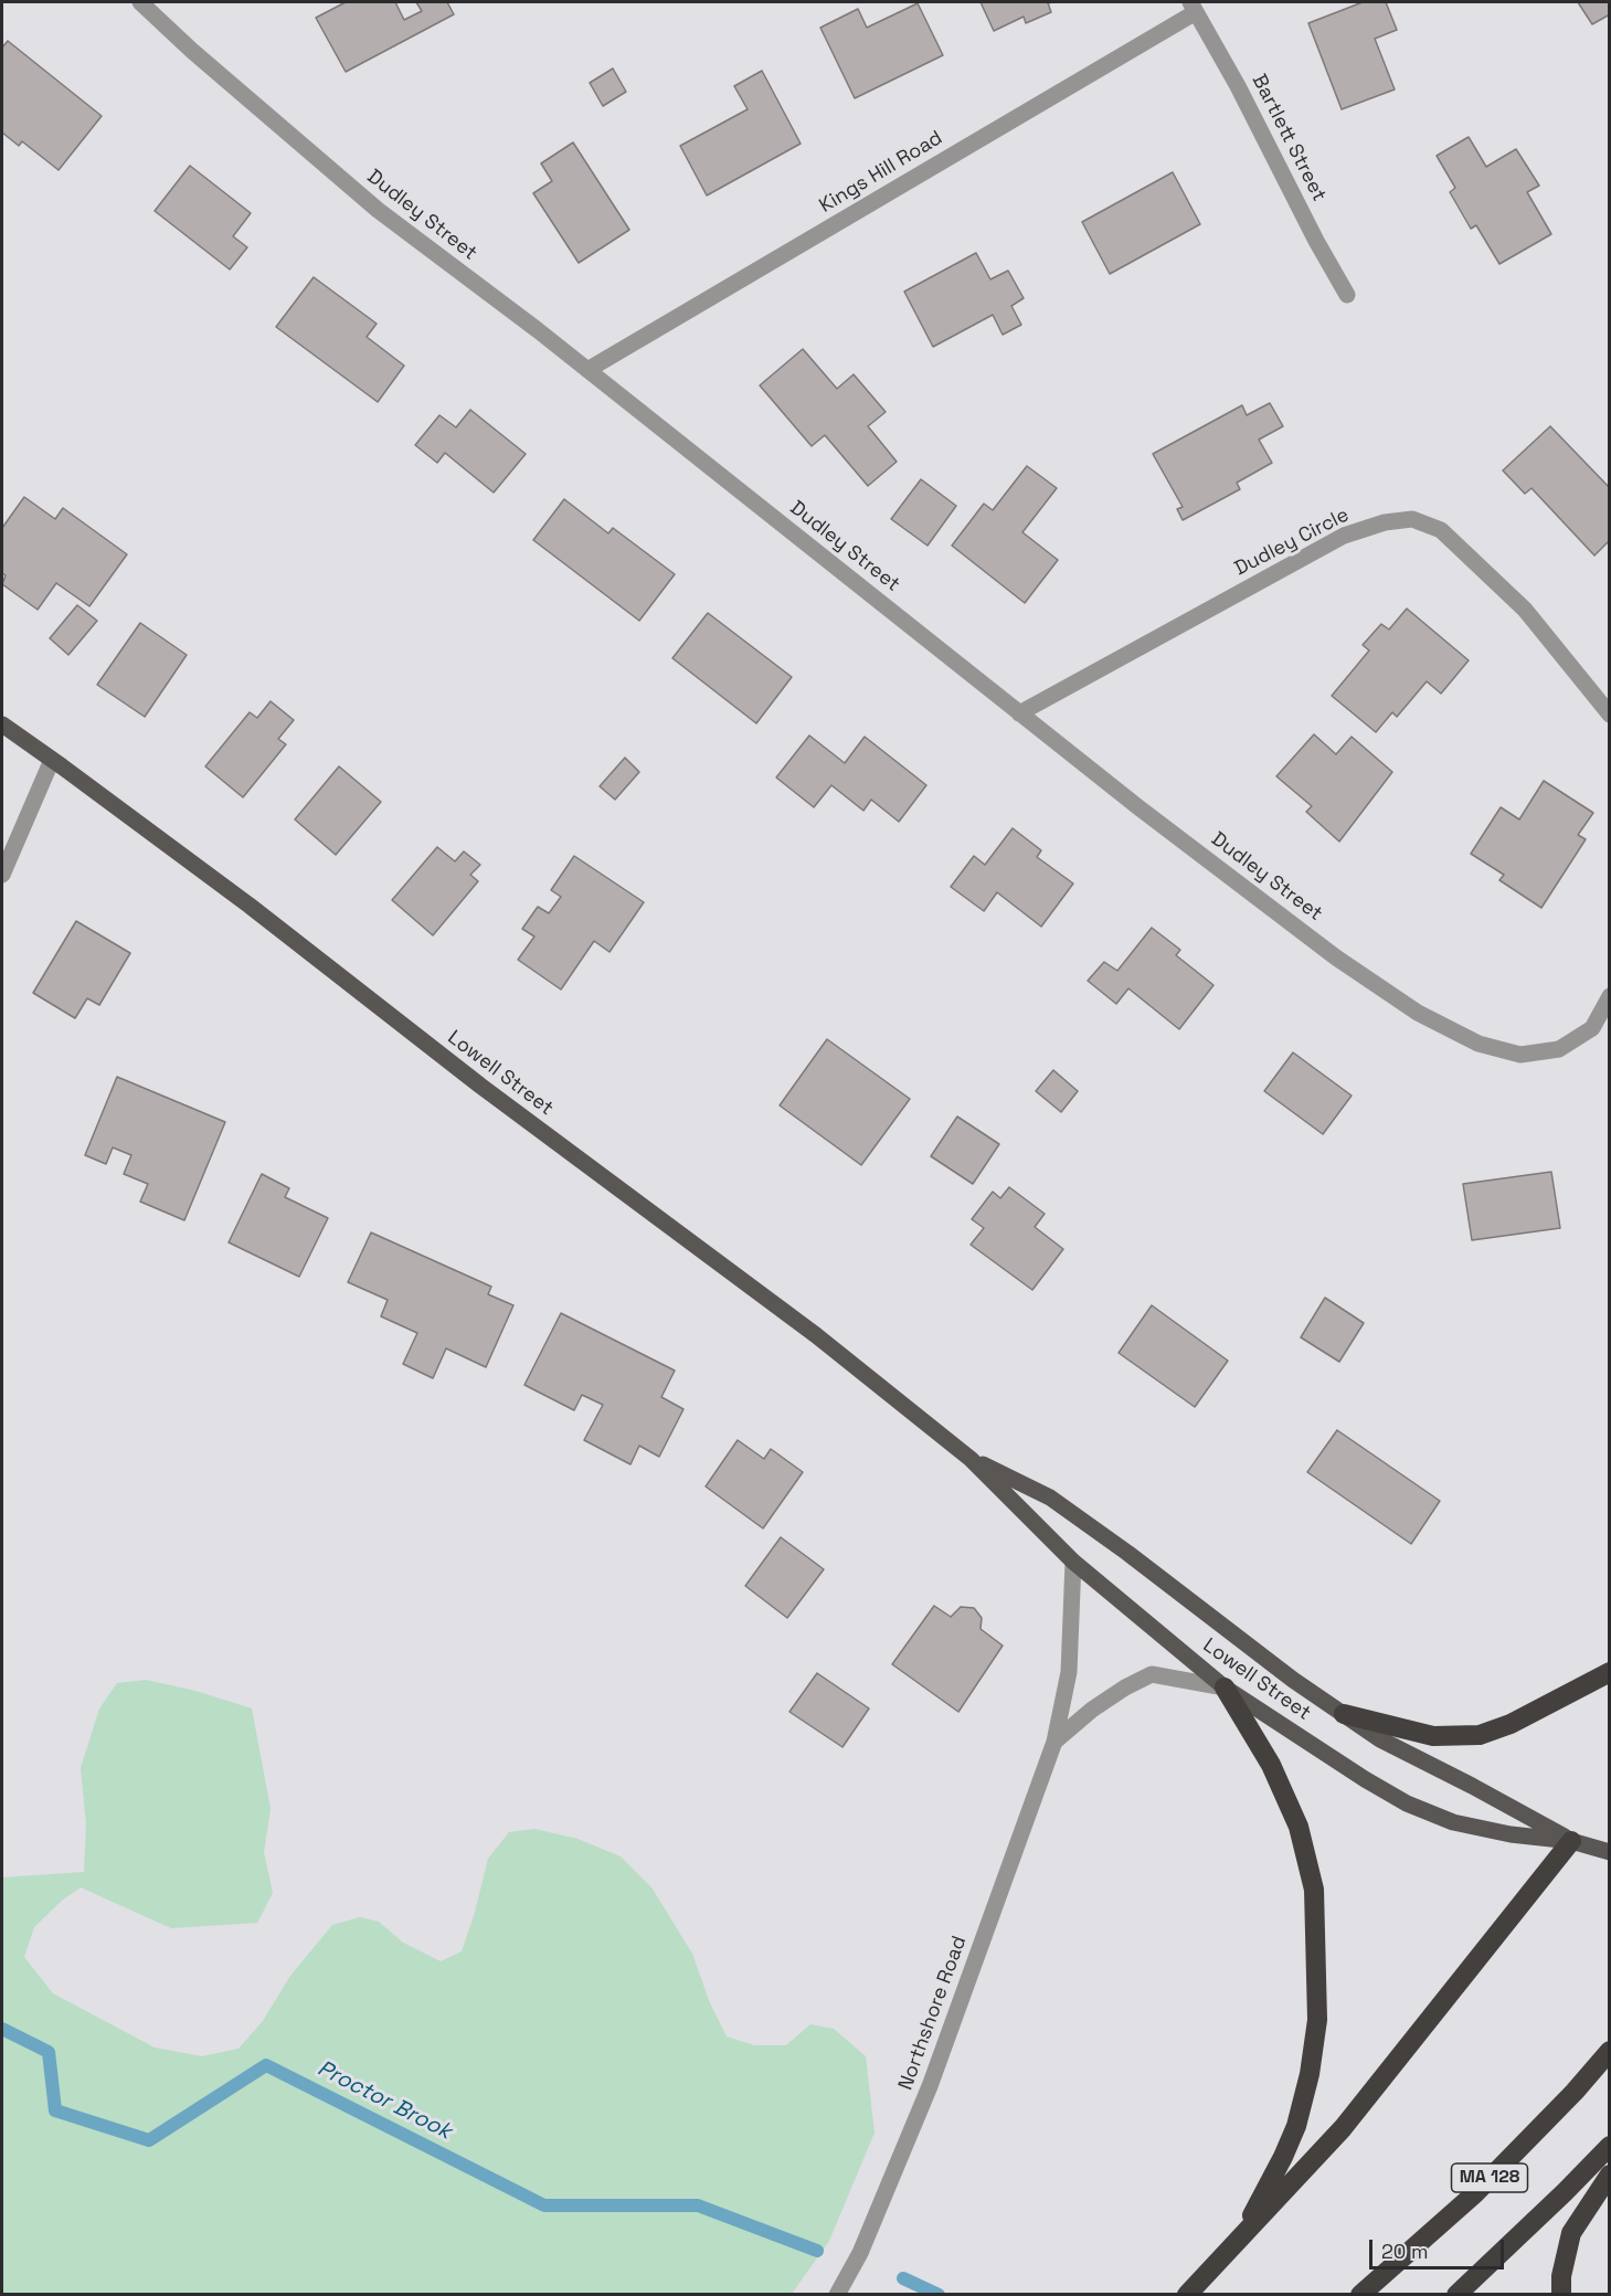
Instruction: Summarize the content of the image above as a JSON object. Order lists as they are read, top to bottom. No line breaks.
{"streets":{"highway":["MA 128"],"main road":["Lowell Street"],"street":["Bartlett Street","Kings Hill Road","Dudley Street","Dudley Circle","Northshore Road"]},"crossings":[["Bartlett Street","Kings Hill Road"],["Kings Hill Road","Dudley Street"],["Dudley Street","Dudley Circle"],["Lowell Street","Northshore Road"]],"water":["Proctor Brook"],"scale_bar":"20 m"}
